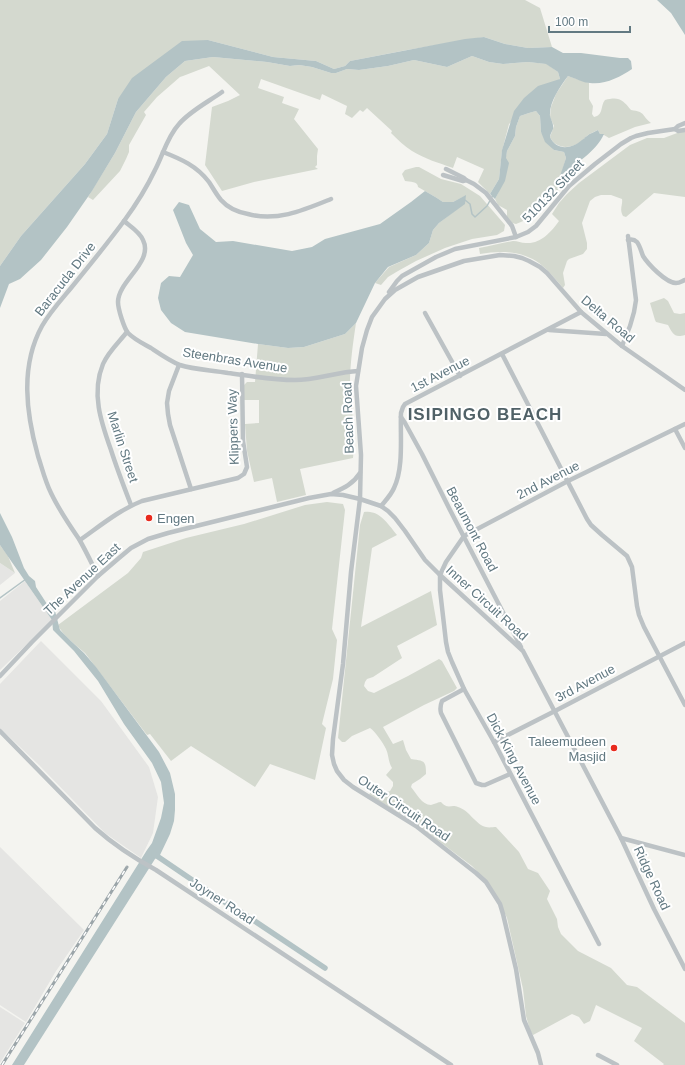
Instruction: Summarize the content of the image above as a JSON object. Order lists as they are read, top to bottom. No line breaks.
{"streets":{"street":["510132 Street","Baracuda Drive","Delta Road","Steenbras Avenue","1st Avenue","Beach Road","Klippers Way","Marlin Street","2nd Avenue","Beaumont Road","The Avenue East","Inner Circuit Road","3rd Avenue","Dick King Avenue","Outer Circuit Road","Ridge Road","Joyner Road"]},"crossings":[["510132 Street","Beach Road"],["Baracuda Drive","The Avenue East"],["Delta Road","1st Avenue"],["Delta Road","Beach Road"],["Steenbras Avenue","Beach Road"],["Steenbras Avenue","Klippers Way"],["Steenbras Avenue","Marlin Street"],["1st Avenue","Beaumont Road"],["1st Avenue","Inner Circuit Road"],["Beach Road","The Avenue East"],["Beach Road","Inner Circuit Road"],["Beach Road","Outer Circuit Road"],["2nd Avenue","Beaumont Road"],["2nd Avenue","Inner Circuit Road"],["2nd Avenue","Dick King Avenue"],["Beaumont Road","Inner Circuit Road"],["The Avenue East","Inner Circuit Road"],["The Avenue East","Outer Circuit Road"],["Inner Circuit Road","3rd Avenue"],["Inner Circuit Road","Dick King Avenue"],["Inner Circuit Road","Outer Circuit Road"],["Inner Circuit Road","Ridge Road"],["3rd Avenue","Dick King Avenue"]],"districts":["ISIPINGO BEACH"],"places":["Engen","Taleemudeen Masjid"],"scale_bar":"100 m"}
